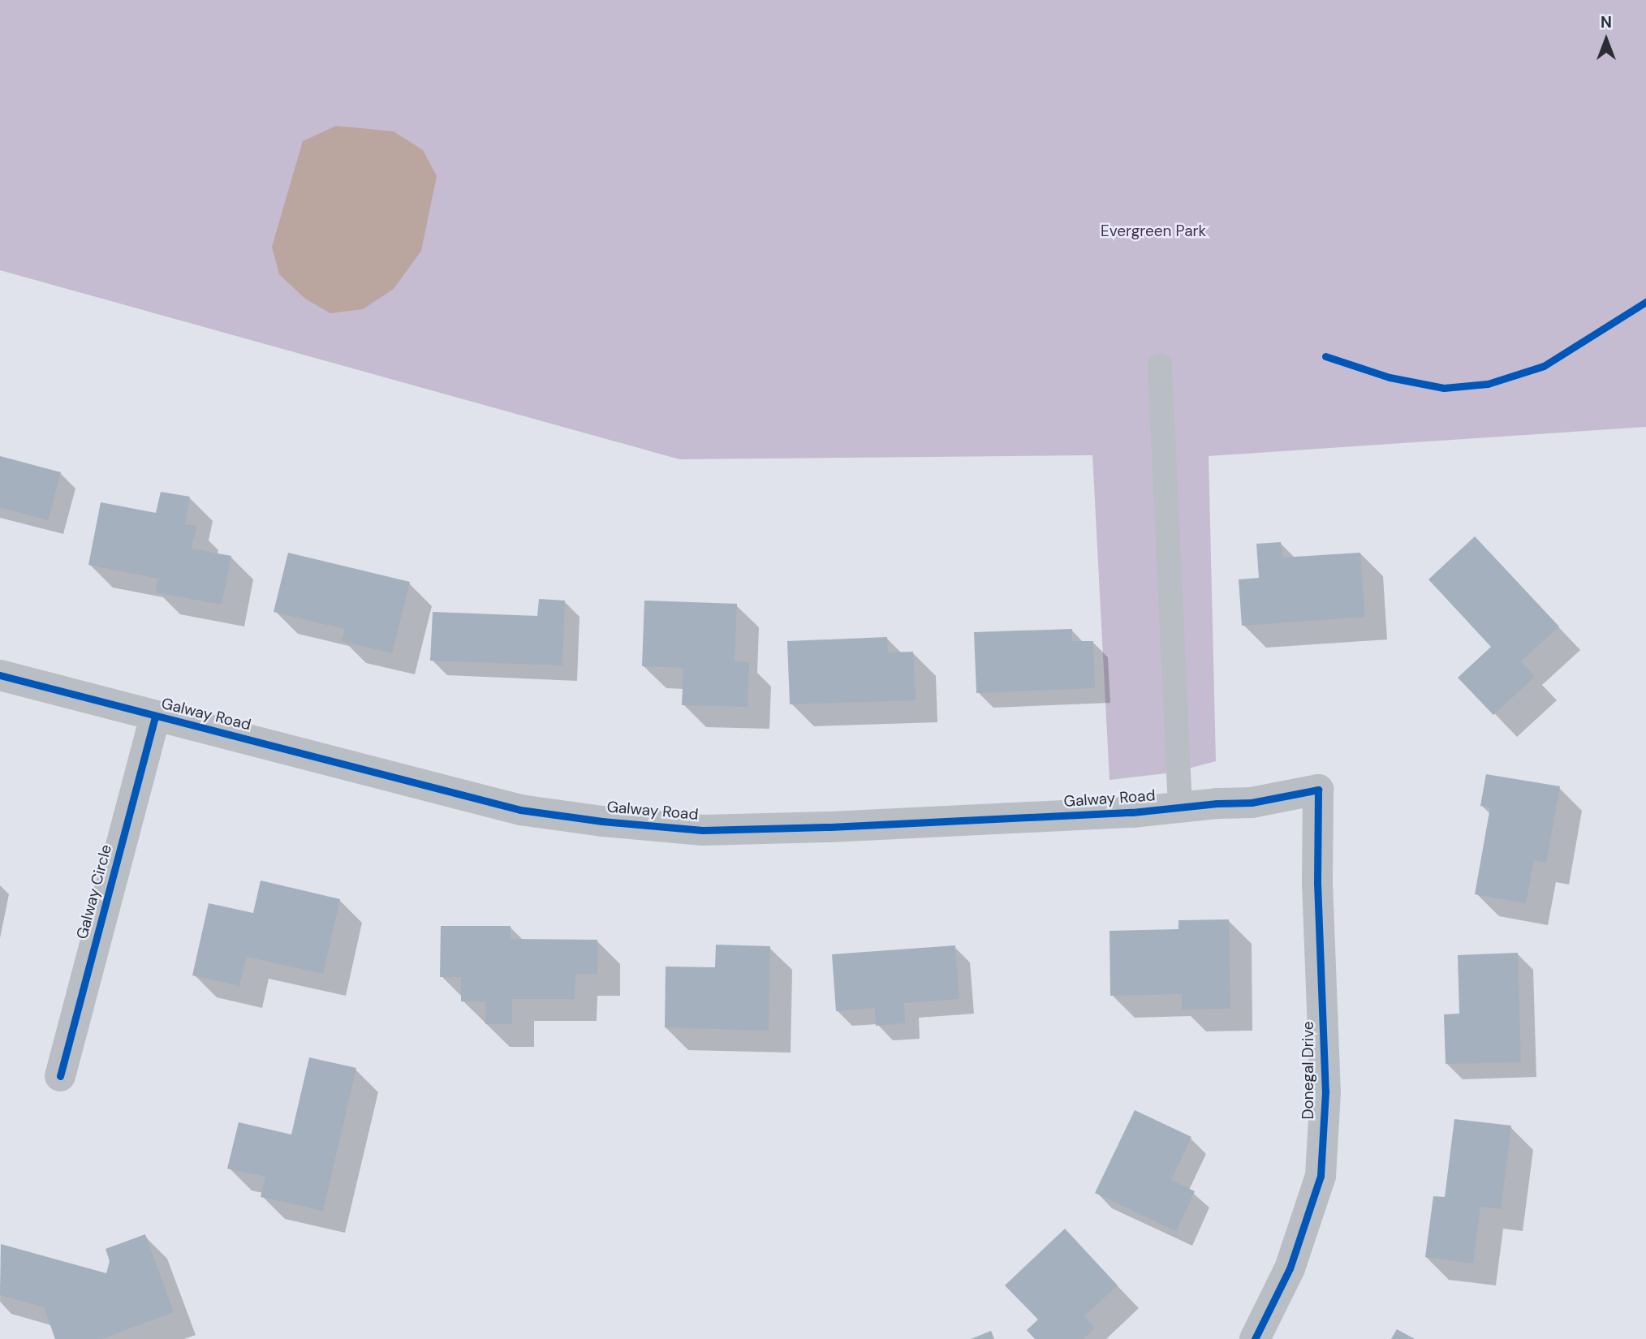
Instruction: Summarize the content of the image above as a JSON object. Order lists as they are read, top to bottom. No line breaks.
{"streets":{"street":["Galway Road","Galway Circle","Donegal Drive"]},"crossings":[["Galway Road","Galway Circle"],["Galway Road","Donegal Drive"]],"parks":["Evergreen Park"],"north":"top"}
